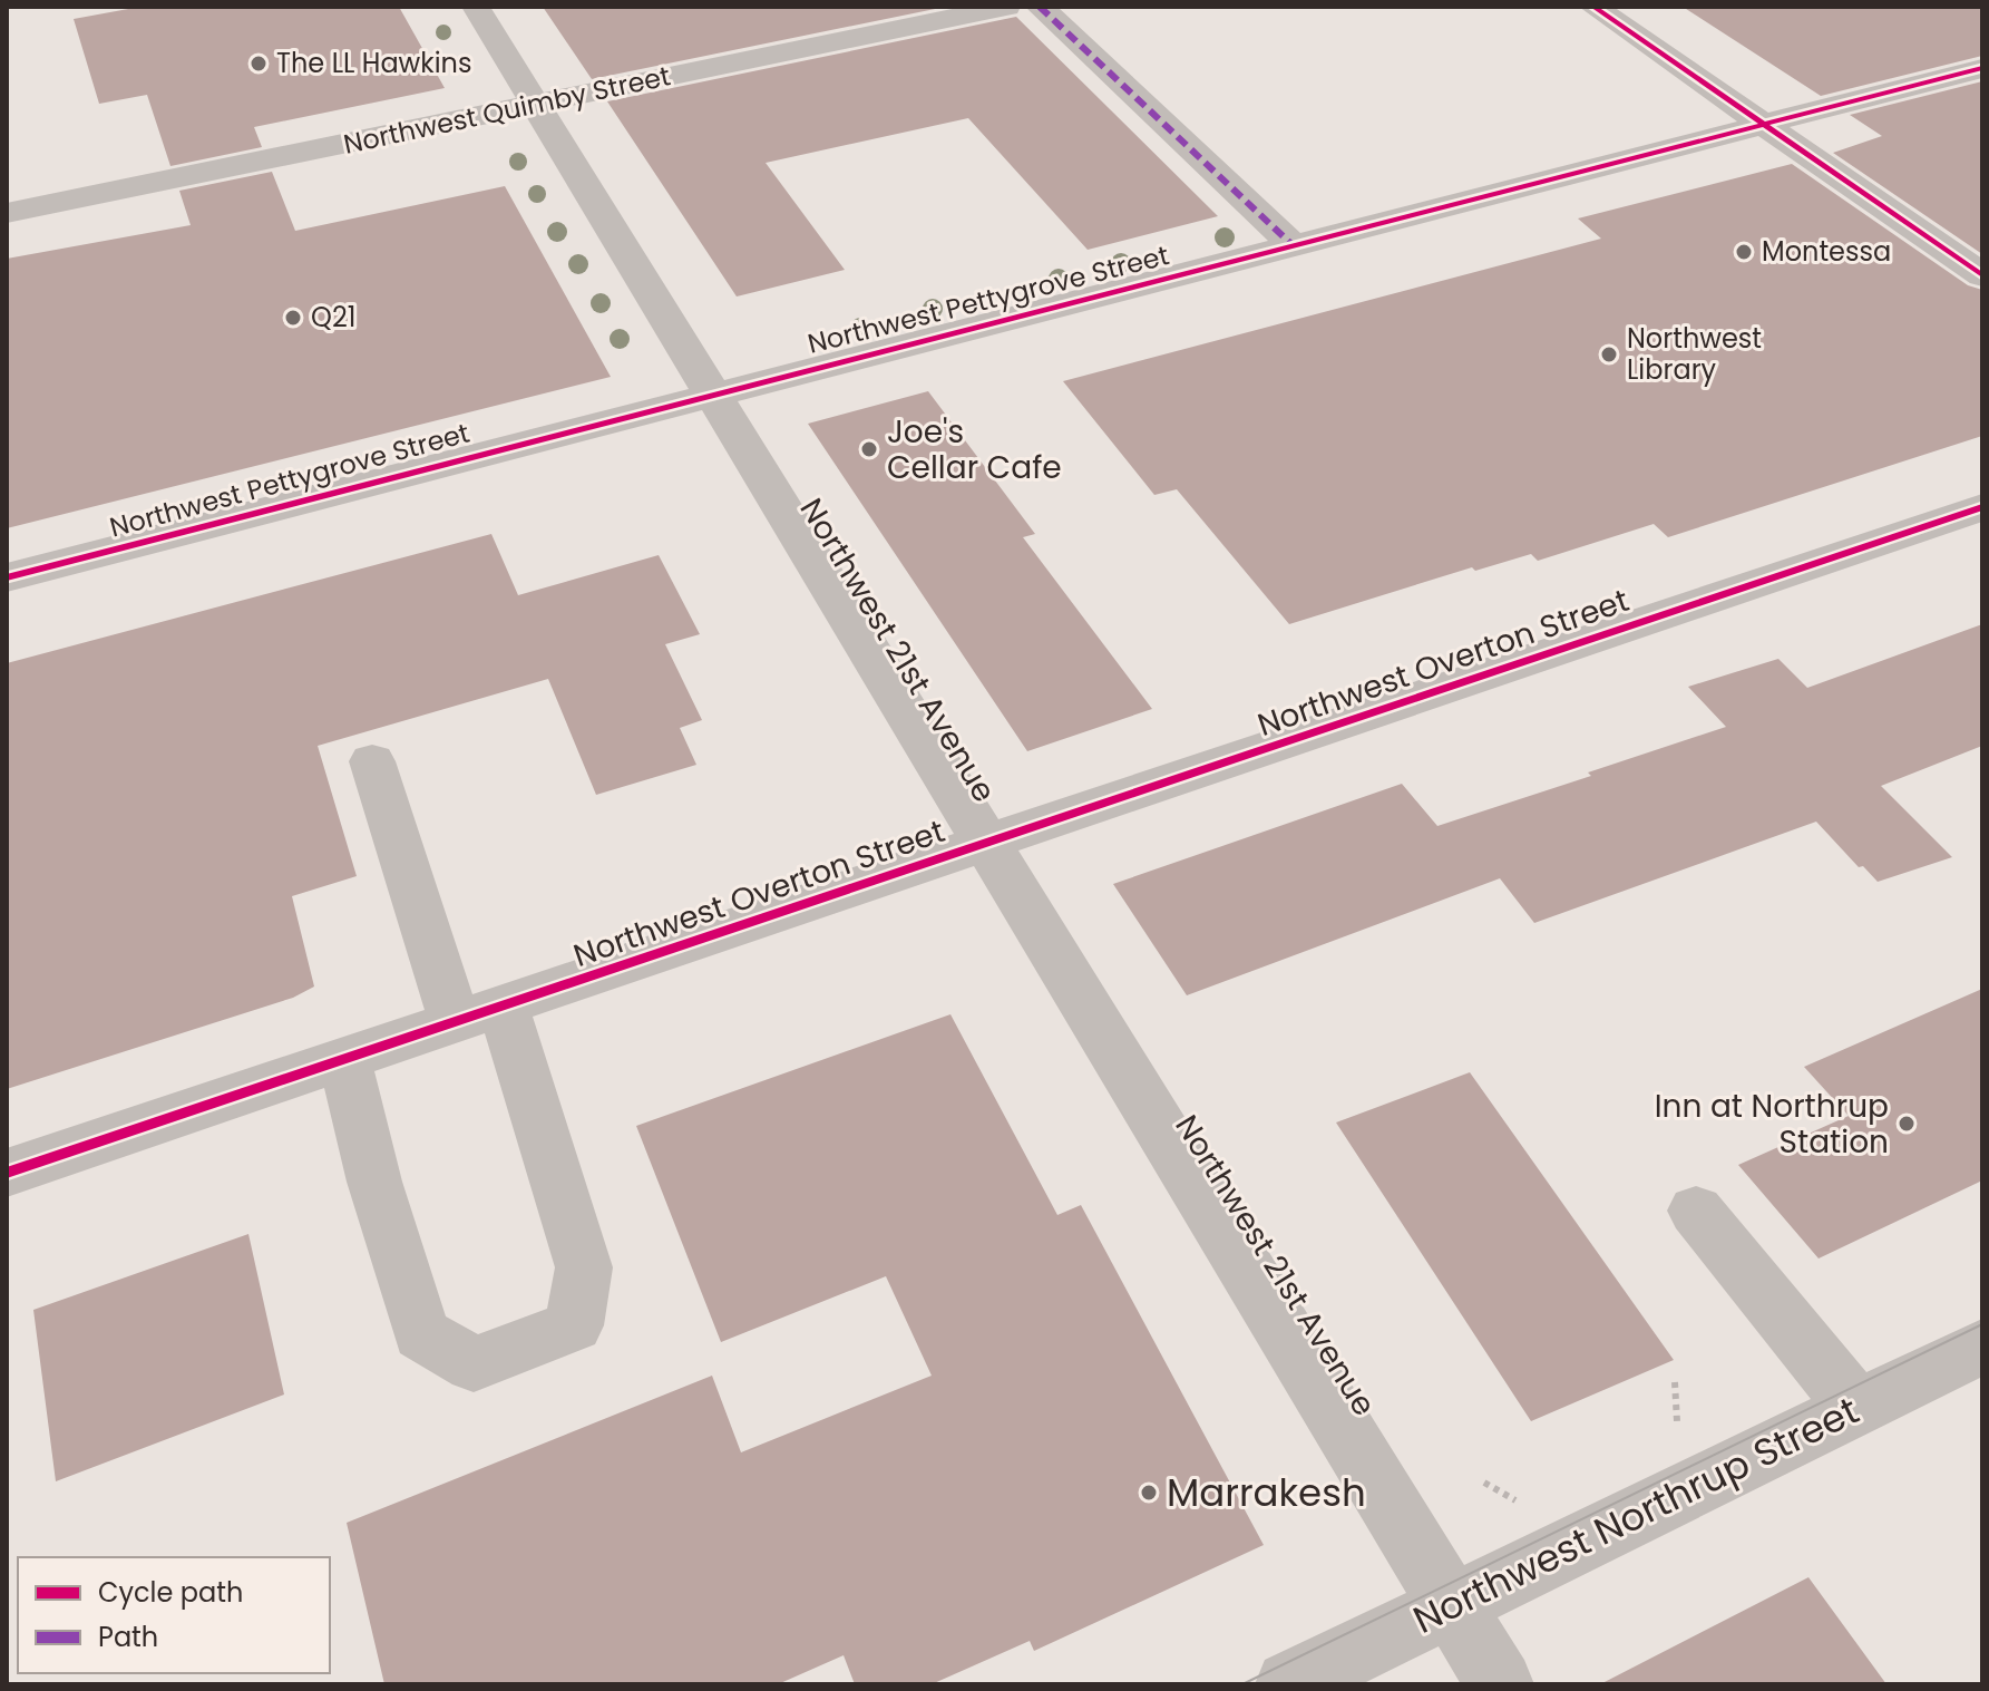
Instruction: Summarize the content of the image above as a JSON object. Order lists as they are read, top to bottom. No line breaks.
{"streets":{"street":["Northwest Quimby Street","Northwest Pettygrove Street","Northwest 21st Avenue","Northwest Overton Street","Northwest Northrup Street"]},"crossings":[["Northwest Quimby Street","Northwest 21st Avenue"],["Northwest Pettygrove Street","Northwest 21st Avenue"],["Northwest 21st Avenue","Northwest Overton Street"],["Northwest 21st Avenue","Northwest Northrup Street"]],"places":["The LL Hawkins","Montessa","Q21","Northwest Library","Joe's Cellar Cafe","Inn at Northrup Station","Marrakesh"],"legend":["Cycle path","Path"]}
